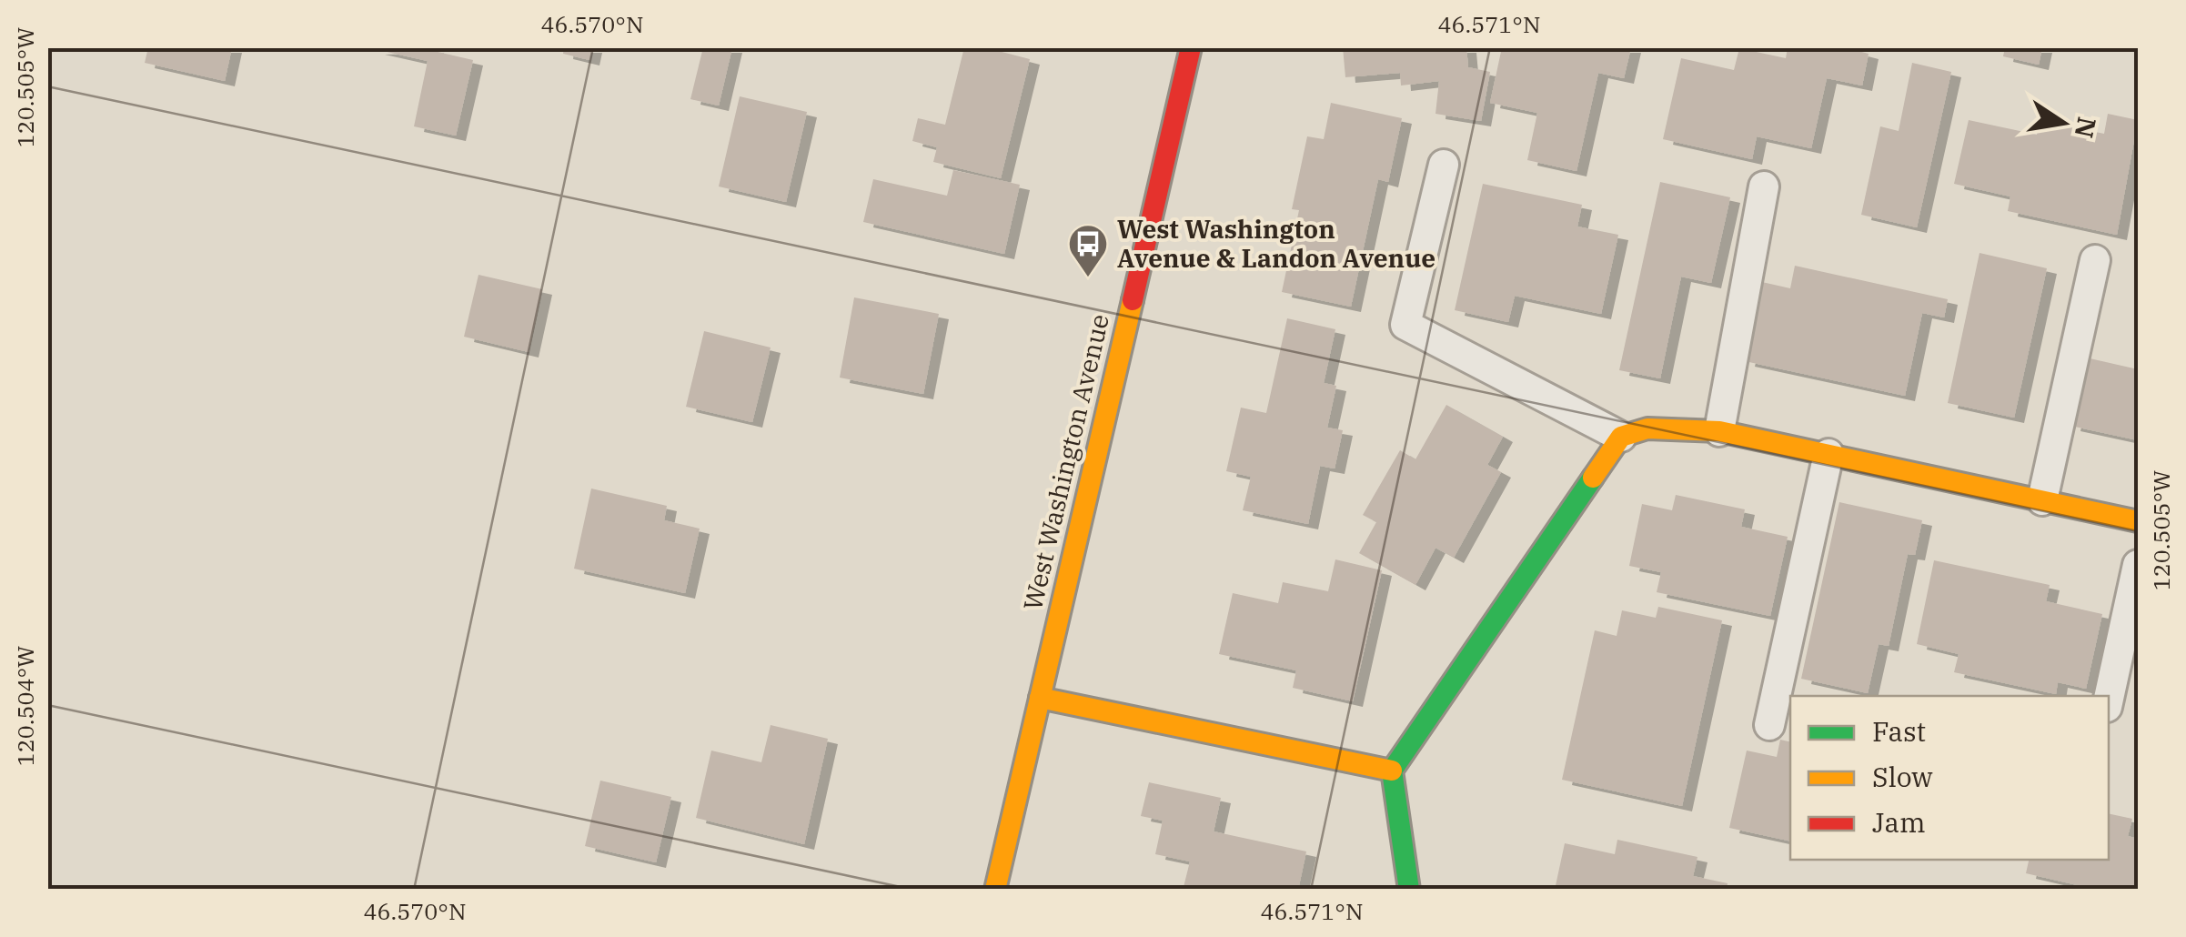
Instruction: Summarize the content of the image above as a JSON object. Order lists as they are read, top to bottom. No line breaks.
{"streets":{"street":["West Washington Avenue"]},"places":{"bus stop":["West Washington Avenue & Landon Avenue"]},"legend":["Fast","Slow","Jam"],"north":"right","coordinates":["46.570°N","46.571°N","120.505°W","120.504°W"]}
